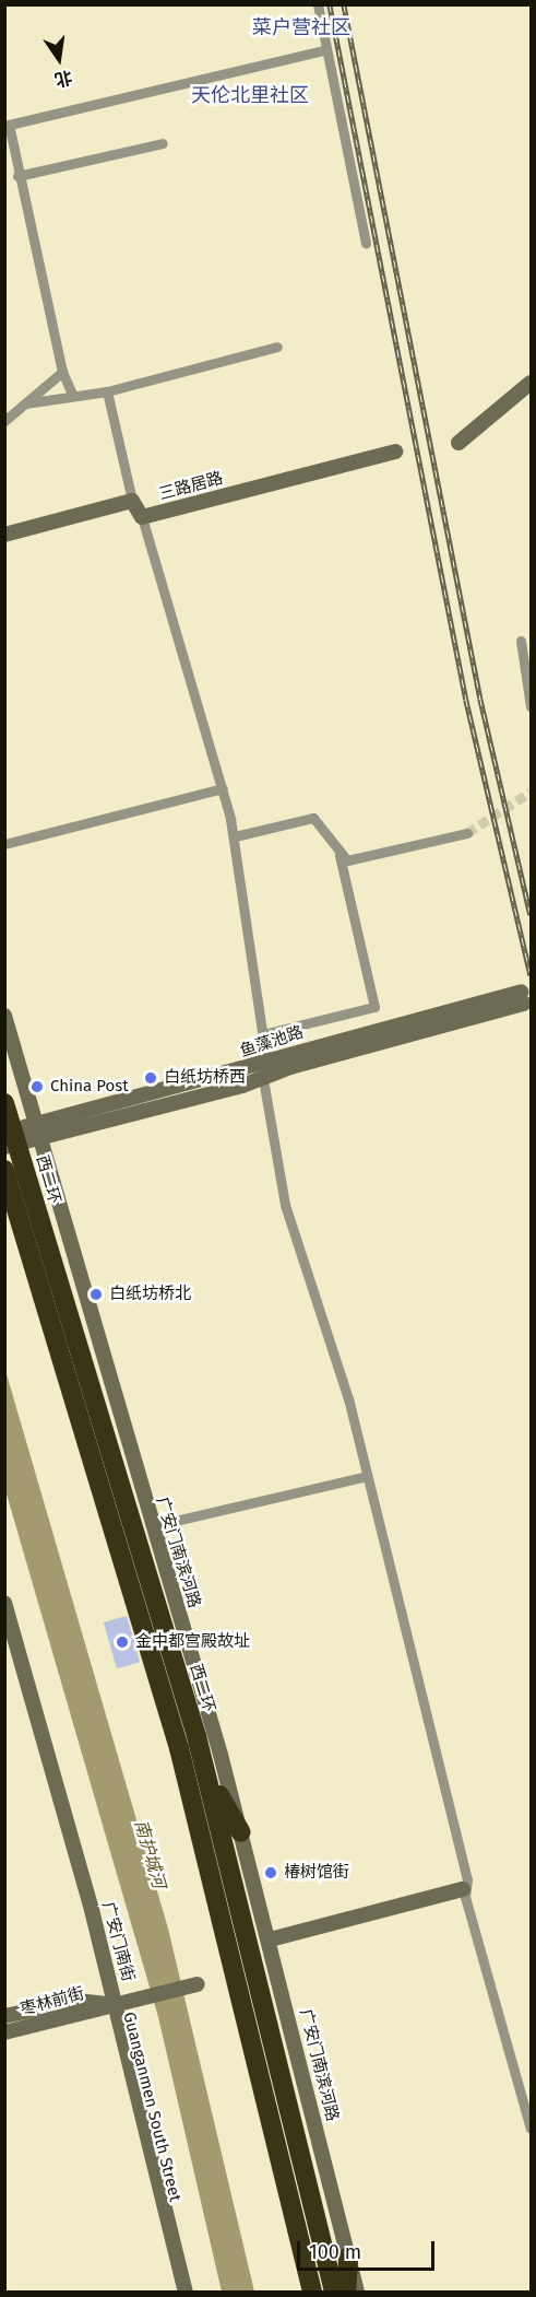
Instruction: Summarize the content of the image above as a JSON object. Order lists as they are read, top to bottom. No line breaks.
{"streets":{"highway":["西二环"],"street":["三路居路","鱼藻池路","广安门南滨河路","广安门南街","枣林前街","Guanganmen South Street"]},"crossings":[["鱼藻池路","广安门南滨河路"],["广安门南街","枣林前街"],["广安门南街","Guanganmen South Street"],["枣林前街","Guanganmen South Street"]],"districts":["菜户营社区","天伦北里社区"],"water":["南护城河"],"places":["白纸坊桥西","China Post","白纸坊桥北","金中都宫殿故址","椿树馆街"],"scale_bar":"100 m","north":"bottom"}
